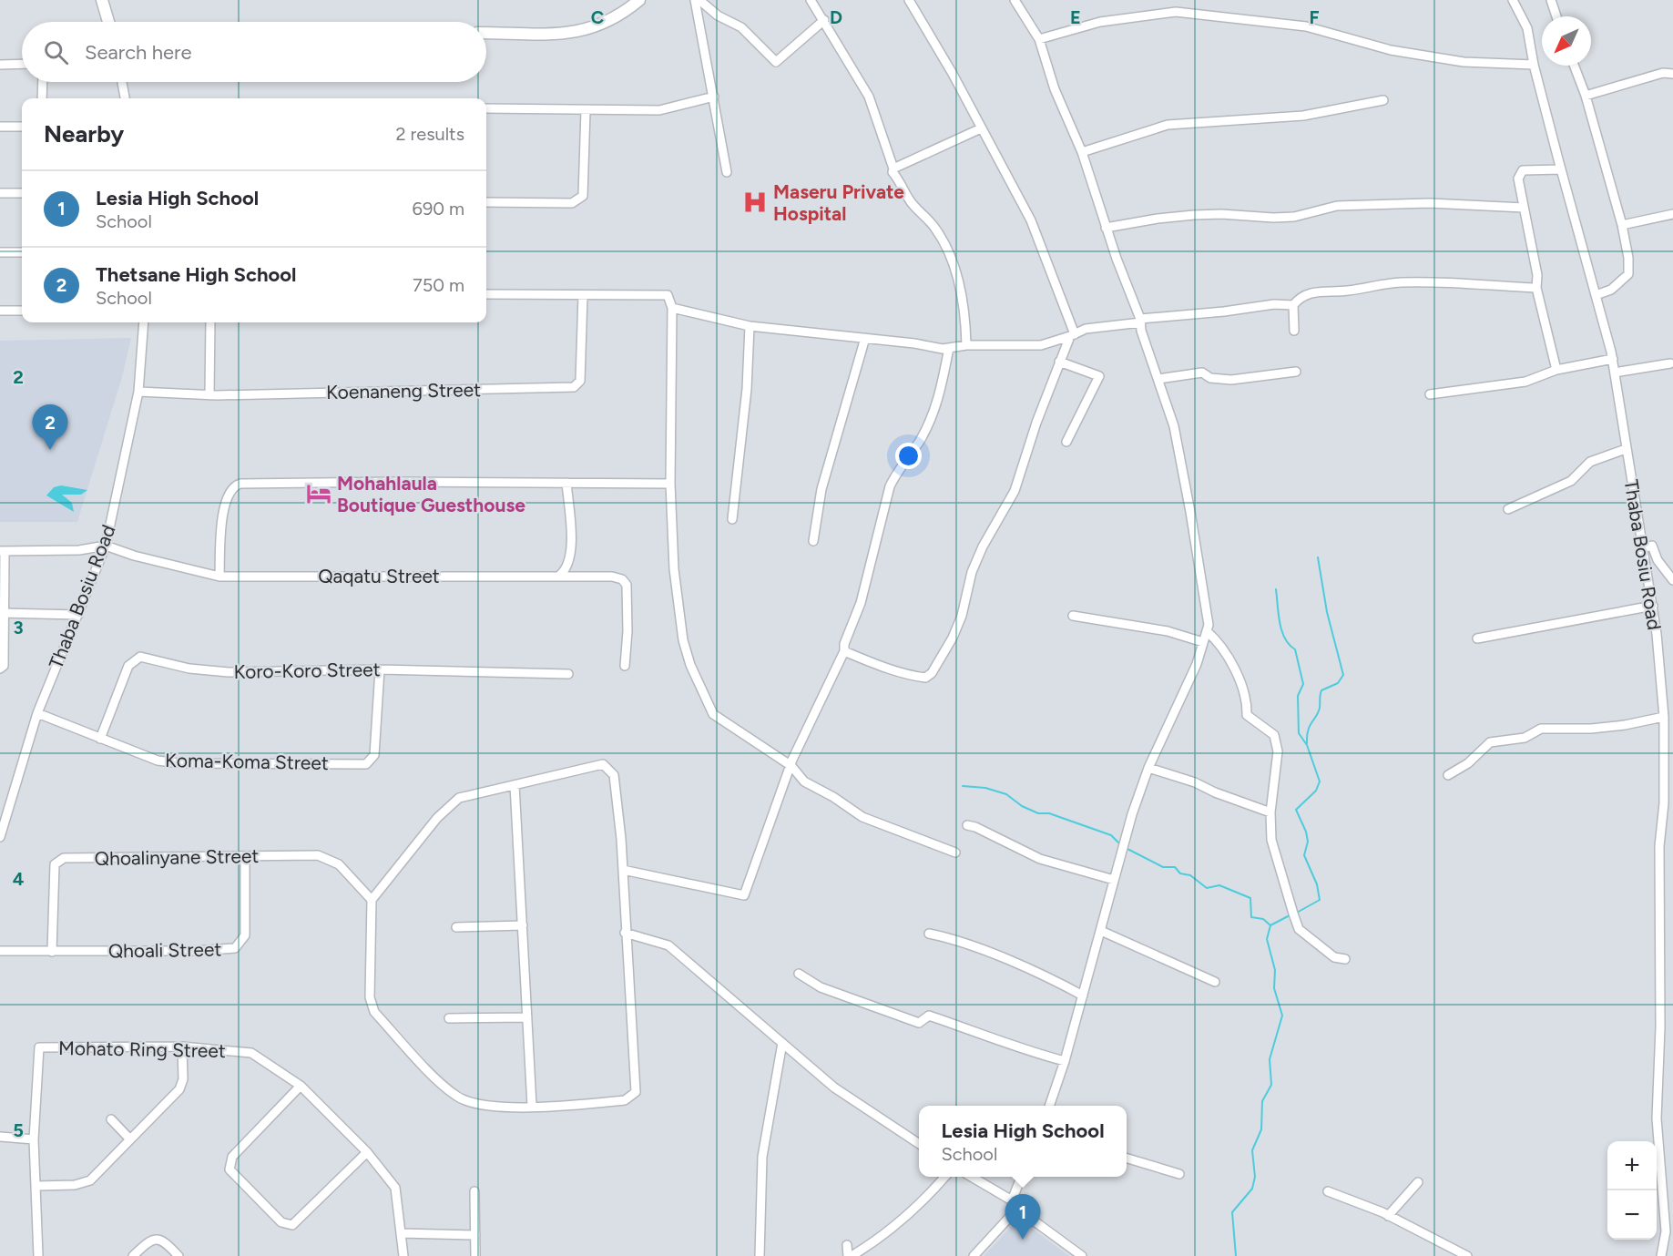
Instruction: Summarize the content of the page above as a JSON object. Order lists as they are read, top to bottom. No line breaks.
{"streets":{"street":["Koenaneng Street","Thaba Bosiu Road","Qaqatu Street","Koro-Koro Street","Koma-Koma Street","Qhoalinyane Street","Qhoali Street","Mohato Ring Street"]},"crossings":[["Koenaneng Street","Thaba Bosiu Road"],["Thaba Bosiu Road","Qaqatu Street"],["Thaba Bosiu Road","Koma-Koma Street"],["Koro-Koro Street","Koma-Koma Street"],["Qhoalinyane Street","Qhoali Street"]],"places":{"hospital":["Maseru Private Hospital"],"hotel":["Mohahlaula Boutique Guesthouse"]},"north":"bottom left","page":{"search":"Search here","heading":["Nearby","2 results"],"list":[{"mark":"1","name":"Lesia High School","note":"School","value":"690 m"},{"mark":"2","name":"Thetsane High School","note":"School","value":"750 m"}],"pins":["2","1"],"popup":["Lesia High School","School"],"map_buttons":["+","−"]},"grid":{"columns":["C","D","E","F"],"rows":["2","3","4","5"]}}
